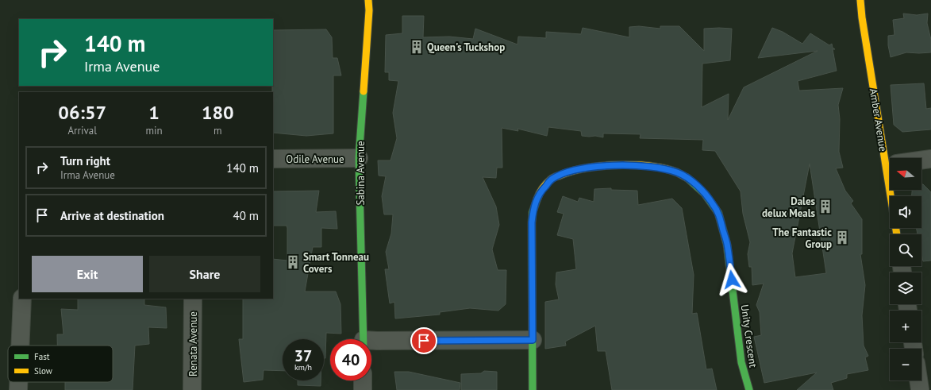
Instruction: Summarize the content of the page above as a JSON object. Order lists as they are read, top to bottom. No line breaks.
{"streets":{"street":["Amber Avenue","Odile Avenue","Sabina Avenue","Unity Crescent","Renata Avenue"]},"crossings":[["Odile Avenue","Sabina Avenue"]],"places":{"building":["Queen's Tuckshop","Dales delux Meals","The Fantastic Group","Smart Tonneau Covers"]},"legend":["Fast","Slow"],"north":"left","page":{"turn":["140 m","Irma Avenue"],"eta":["06:57","Arrival","1","min","180","m"],"list":[{"name":"Turn right","note":"Irma Avenue","value":"140 m"},{"name":"Arrive at destination","value":"40 m"}],"map_buttons":["+","−"],"buttons":["Exit","Share"],"speed":"37 km/h","limit":"40"}}
